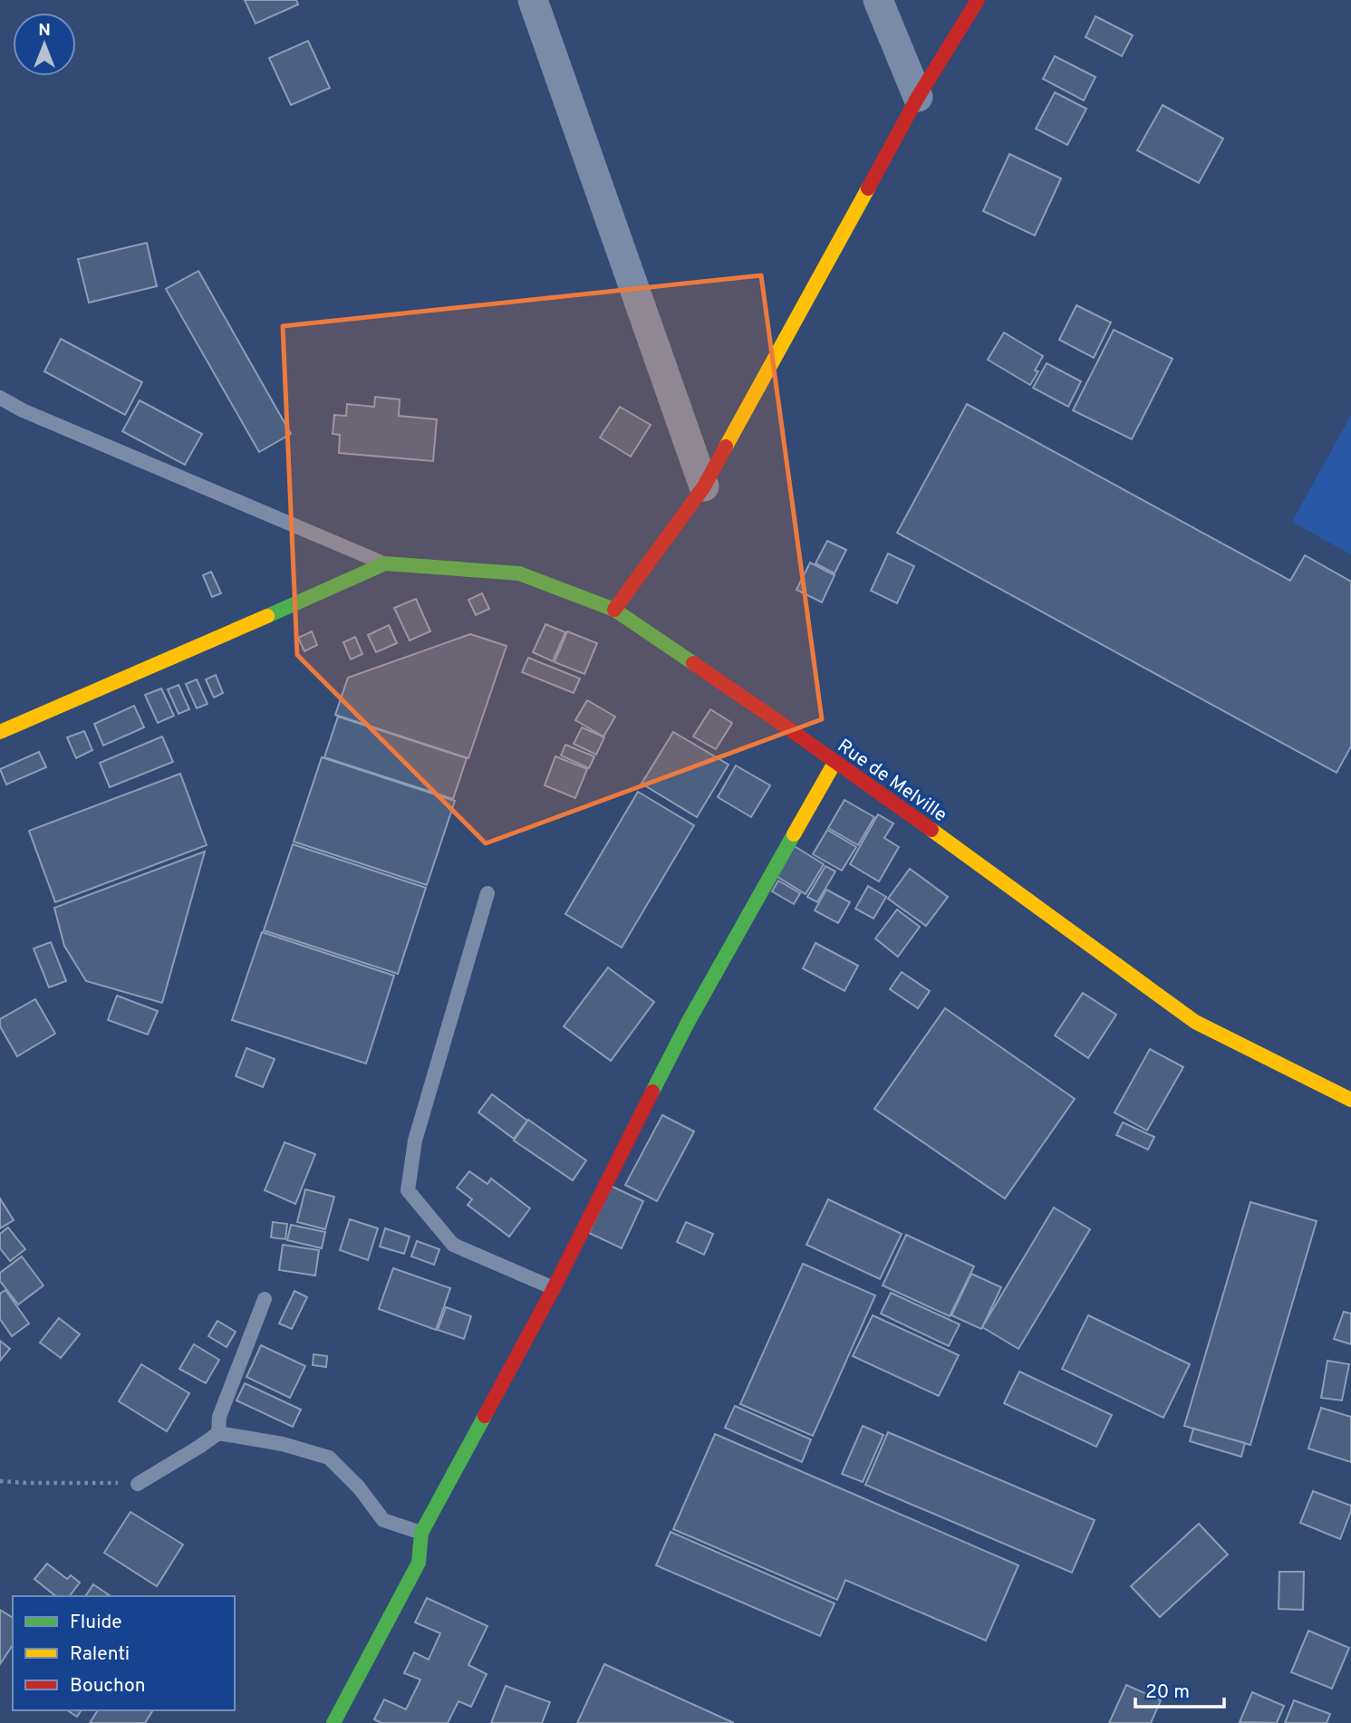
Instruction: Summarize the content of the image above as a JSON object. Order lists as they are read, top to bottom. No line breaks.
{"streets":{"street":["Rue de Melville"]},"legend":["Fluide","Ralenti","Bouchon"],"scale_bar":"20 m","north":"top"}
